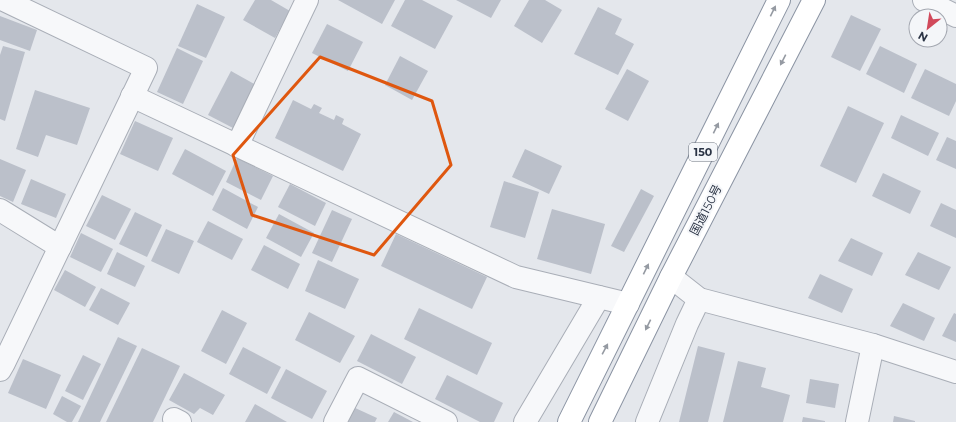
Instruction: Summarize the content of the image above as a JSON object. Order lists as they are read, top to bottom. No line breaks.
{"streets":{"highway":["150","国道150号"]},"crossings":[["150","国道150号"]],"north":"bottom left"}
